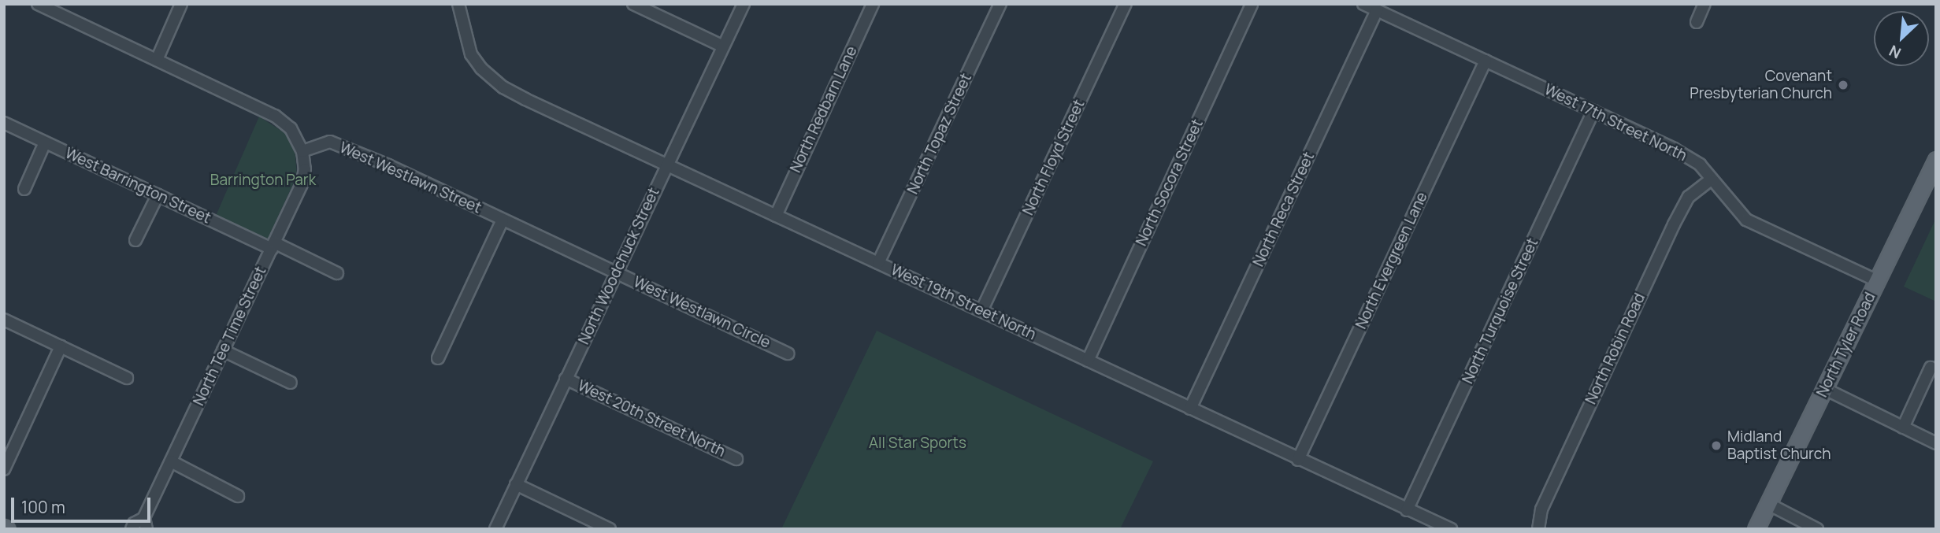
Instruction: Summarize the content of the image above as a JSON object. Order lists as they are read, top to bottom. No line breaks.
{"streets":{"main road":["North Tyler Road"],"street":["North Redbarn Lane","West 17th Street North","North Topaz Street","North Floyd Street","West Westlawn Street","North Socora Street","West Barrington Street","North Reca Street","North Evergreen Lane","North Woodchuck Street","West 19th Street North","North Turquoise Street","West Westlawn Circle","North Tee Time Street","North Robin Road","West 20th Street North"]},"crossings":[["North Redbarn Lane","West 19th Street North"],["West 17th Street North","North Reca Street"],["West 17th Street North","North Evergreen Lane"],["West 17th Street North","North Turquoise Street"],["West 17th Street North","North Tyler Road"],["West 17th Street North","North Robin Road"],["North Topaz Street","West 19th Street North"],["North Floyd Street","West 19th Street North"],["West Westlawn Street","North Woodchuck Street"],["West Westlawn Street","West Westlawn Circle"],["West Westlawn Street","North Tee Time Street"],["North Socora Street","West 19th Street North"],["West Barrington Street","North Tee Time Street"],["North Reca Street","West 19th Street North"],["North Evergreen Lane","West 19th Street North"],["North Woodchuck Street","West 19th Street North"],["North Woodchuck Street","West Westlawn Circle"],["North Woodchuck Street","West 20th Street North"],["West 19th Street North","North Turquoise Street"]],"parks":["Barrington Park","All Star Sports"],"places":["Covenant Presbyterian Church","Midland Baptist Church"],"scale_bar":"100 m","north":"bottom left"}
